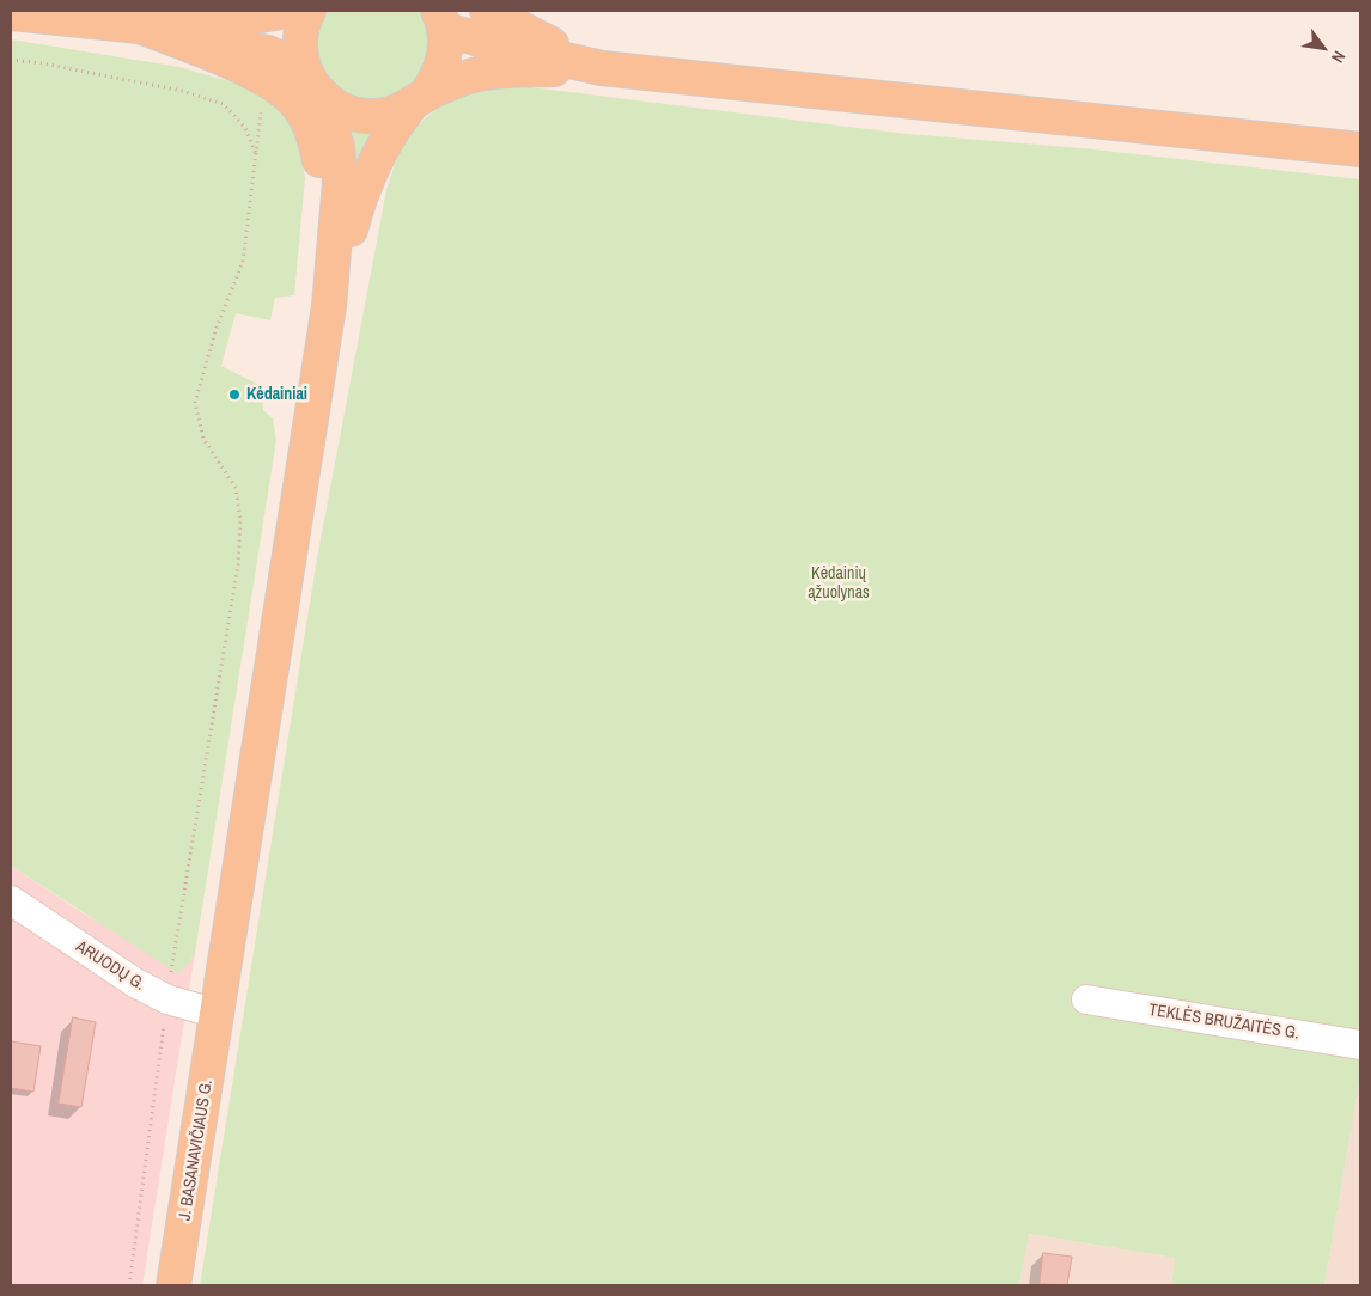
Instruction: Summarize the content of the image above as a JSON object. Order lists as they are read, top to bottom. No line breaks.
{"streets":{"main road":["J. BASANAVIČIAUS G."],"street":["ARUODŲ G.","TEKLĖS BRUŽAITĖS G."]},"crossings":[["ARUODŲ G.","J. BASANAVIČIAUS G."]],"parks":["Kėdainių ąžuolynas"],"places":["Kėdainiai"],"north":"bottom right"}
